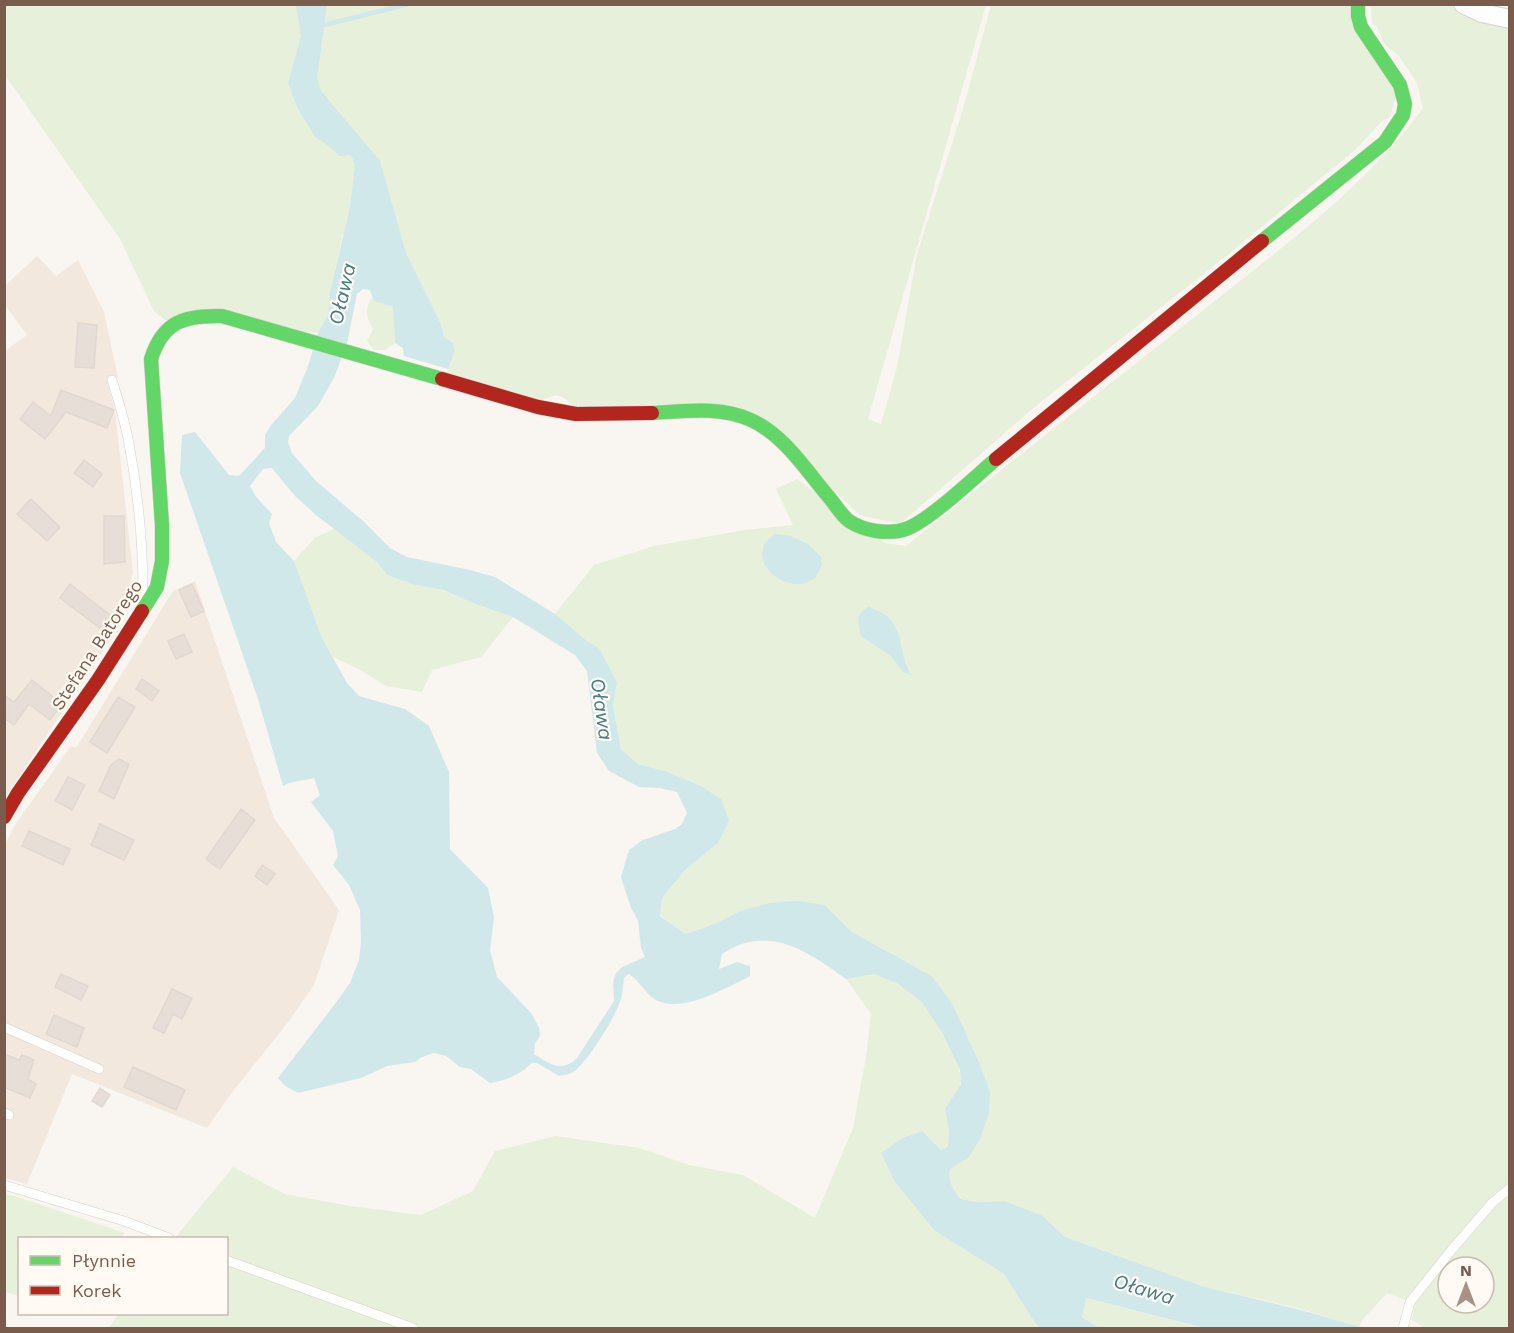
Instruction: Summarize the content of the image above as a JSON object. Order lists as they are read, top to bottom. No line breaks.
{"streets":{"street":["Stefana Batorego"]},"water":["Oława"],"legend":["Płynnie","Korek"],"north":"top"}
